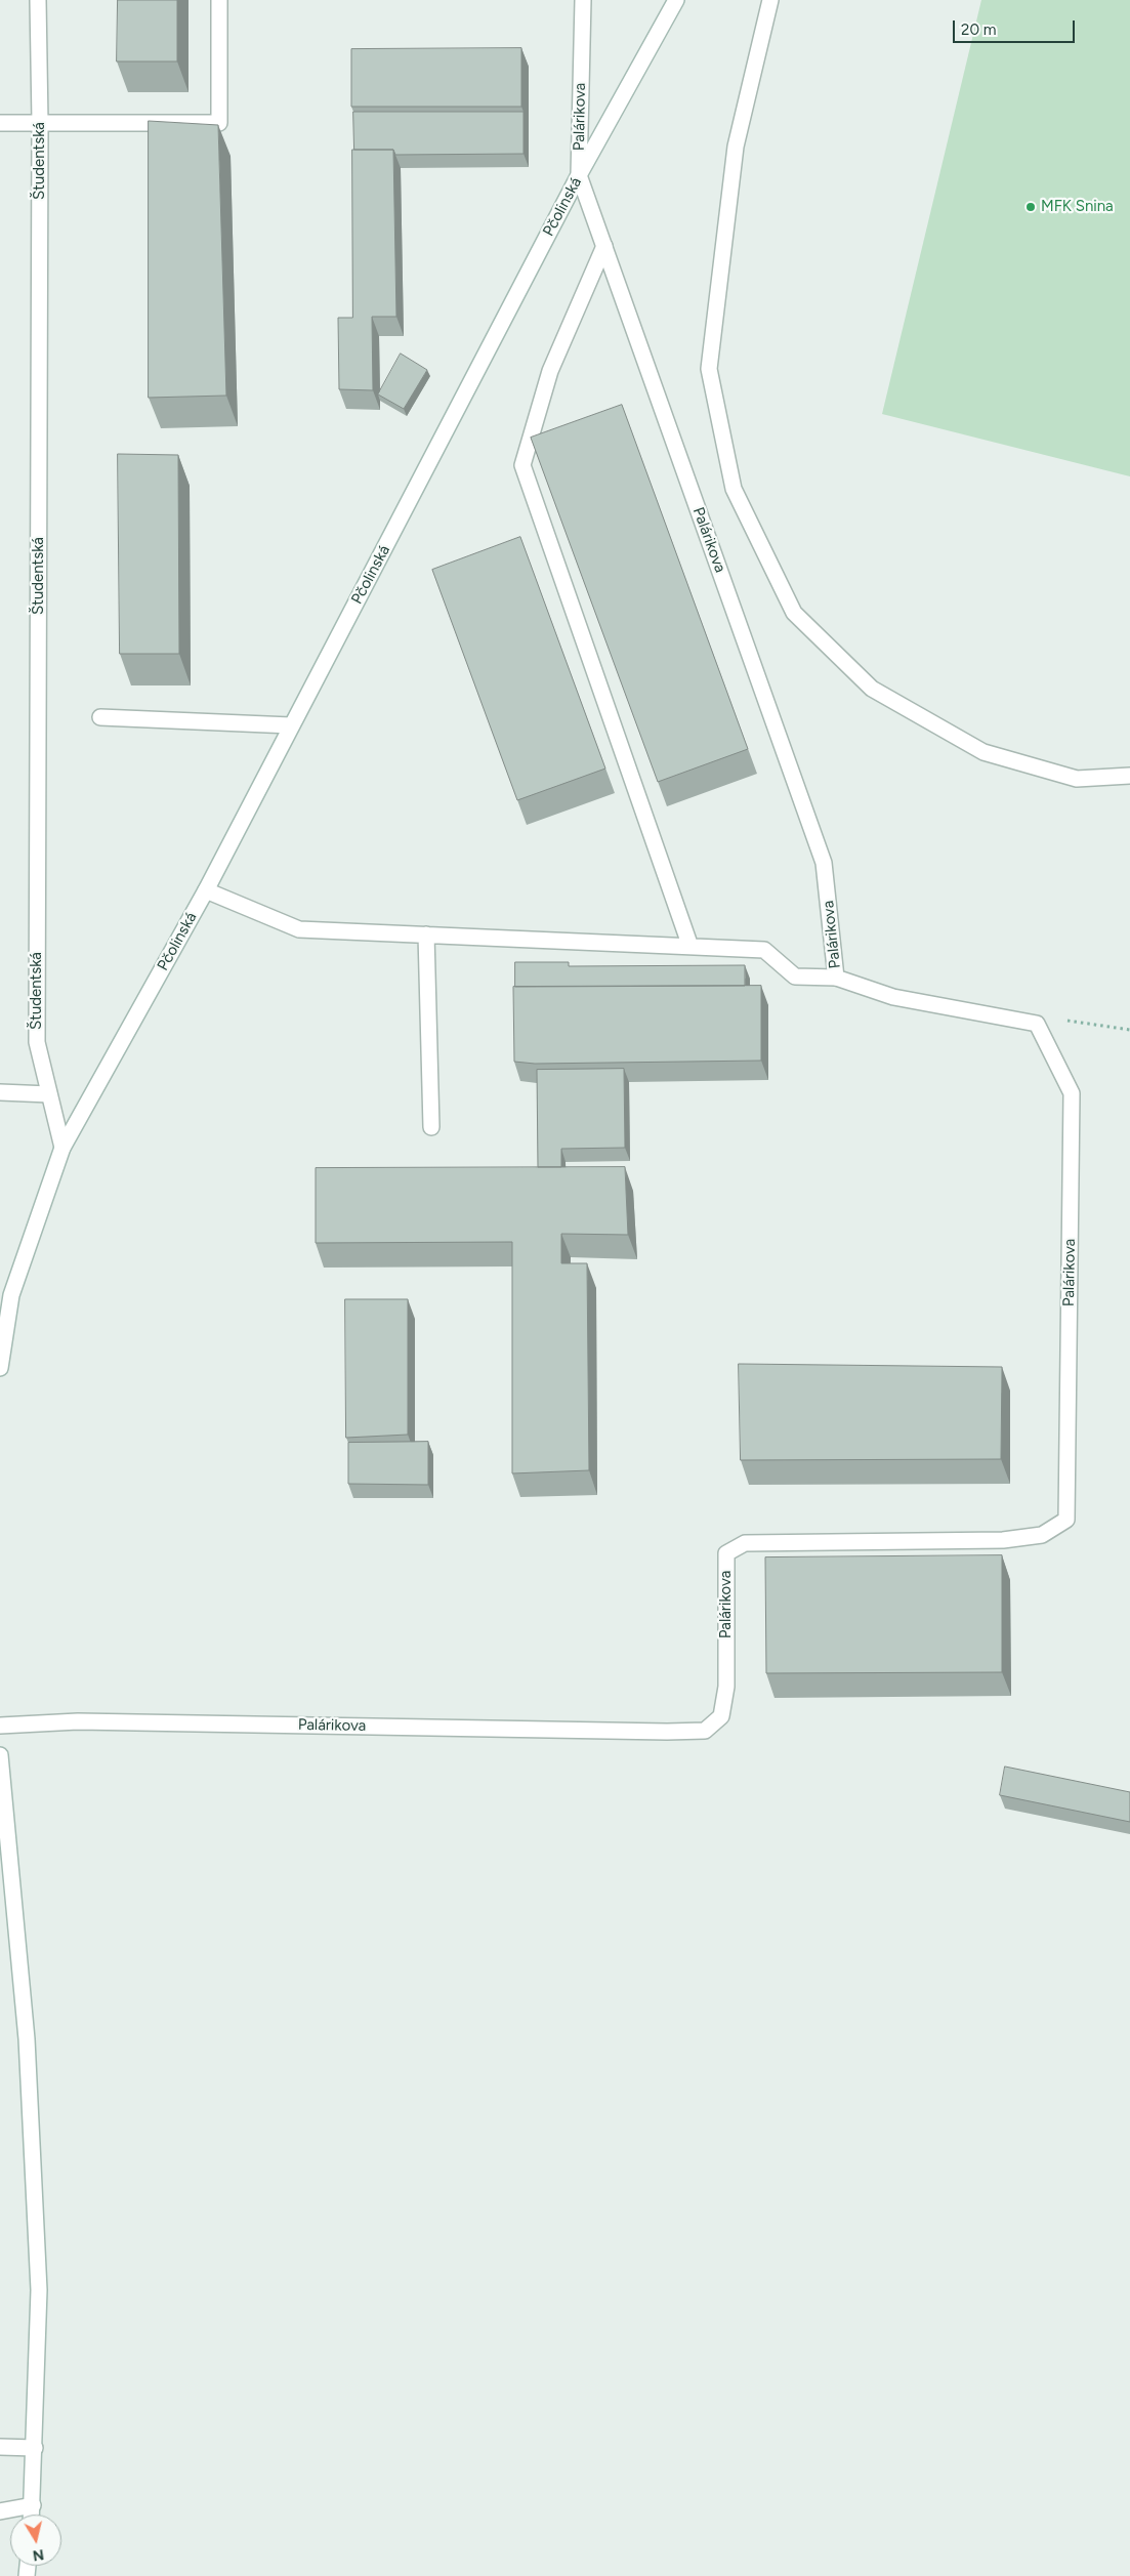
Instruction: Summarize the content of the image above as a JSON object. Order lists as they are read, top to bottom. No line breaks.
{"streets":{"street":["Palárikova","Študentská","Pčolinská"]},"crossings":[["Palárikova","Pčolinská"],["Študentská","Pčolinská"]],"places":["MFK Snina"],"scale_bar":"20 m","north":"bottom"}
